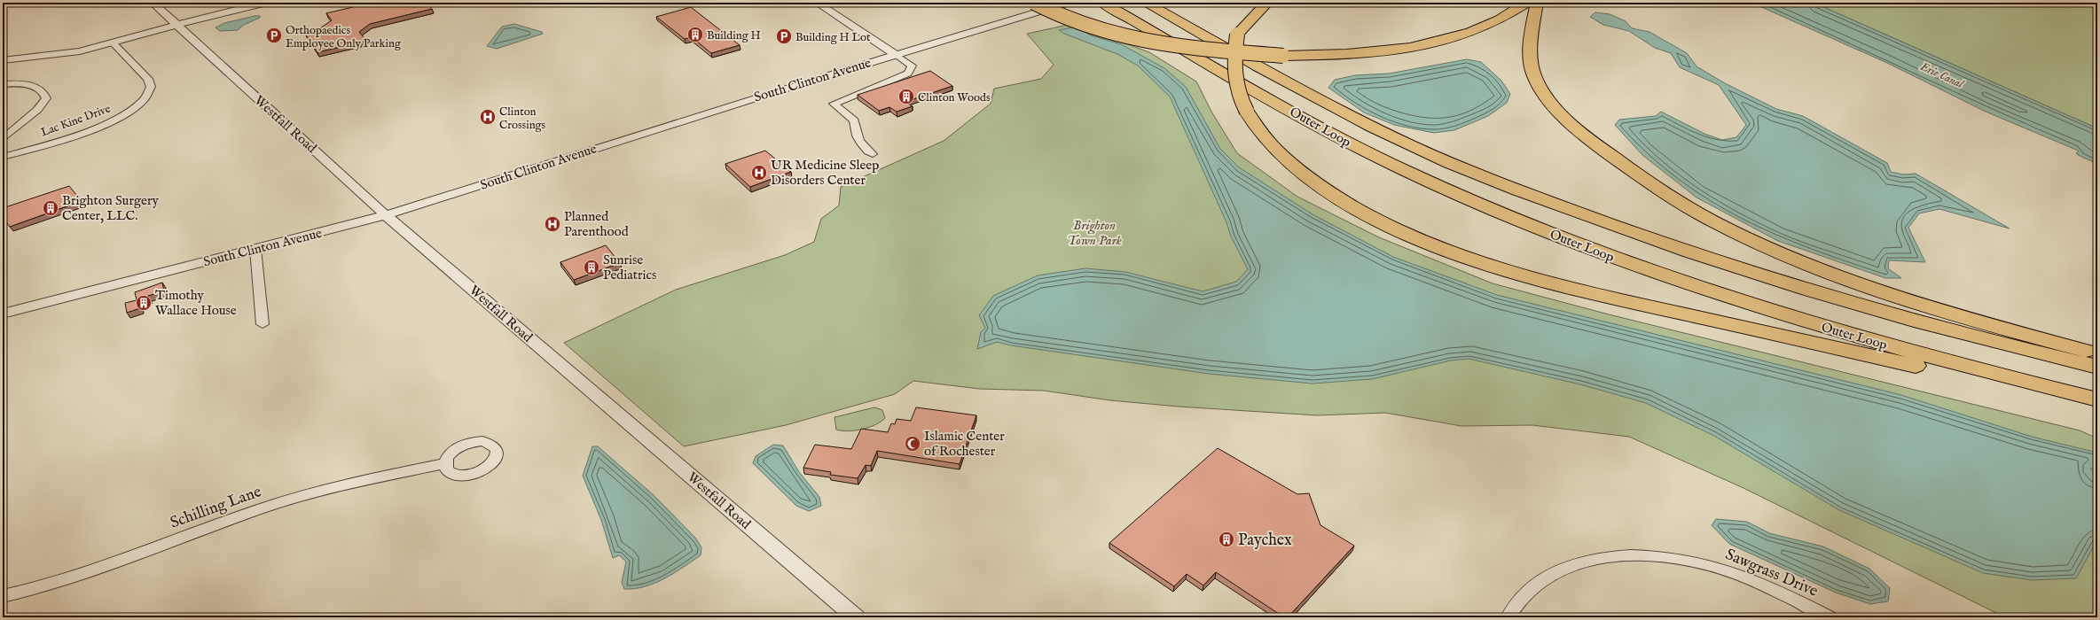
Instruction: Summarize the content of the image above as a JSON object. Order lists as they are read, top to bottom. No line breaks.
{"streets":{"highway":["Outer Loop"],"street":["South Clinton Avenue","Lac Kine Drive","Westfall Road","Schilling Lane","Sawgrass Drive"]},"crossings":[["South Clinton Avenue","Westfall Road"]],"water":["Erie Canal"],"parks":["Brighton Town Park"],"places":{"building":["Building H","Clinton Woods","Brighton Surgery Center, LLC.","Sunrise Pediatrics","Timothy Wallace House","Paychex"],"parking":["Orthopaedics Employee Only Parking","Building H Lot"],"hospital":["Clinton Crossings","UR Medicine Sleep Disorders Center","Planned Parenthood"],"mosque":["Islamic Center of Rochester"]}}
